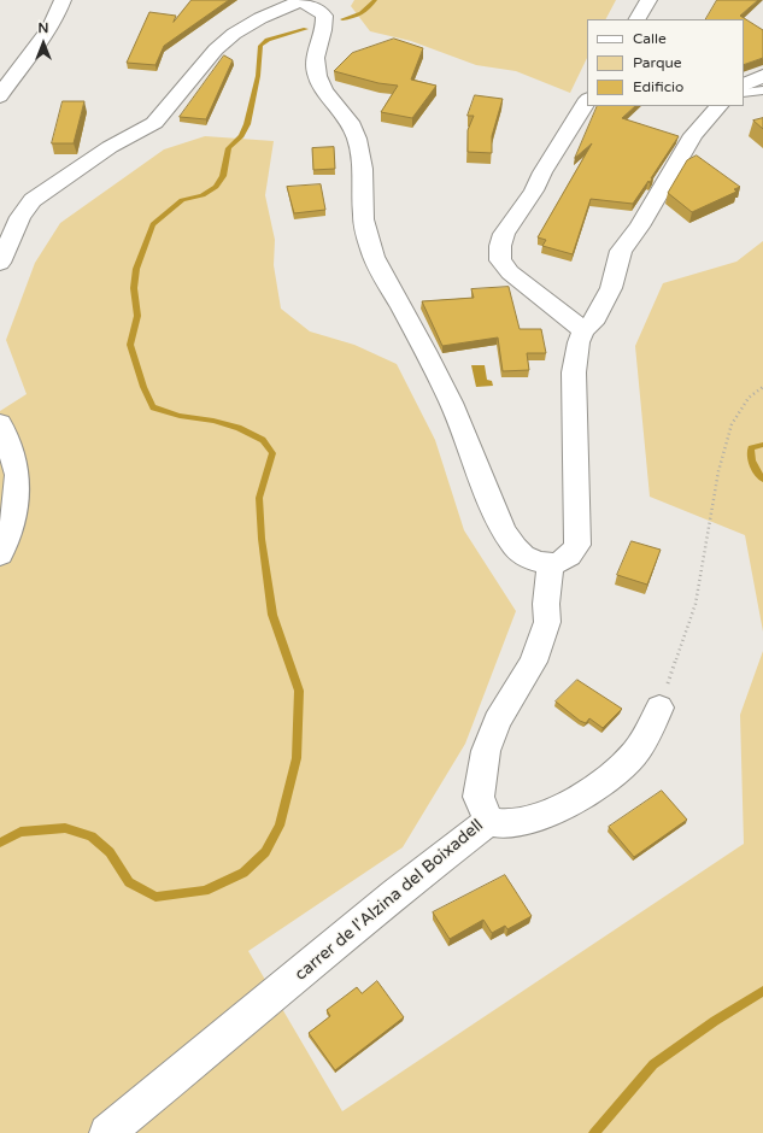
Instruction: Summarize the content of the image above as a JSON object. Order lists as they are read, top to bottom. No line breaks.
{"streets":{"street":["carrer de l'Alzina del Boixadell"]},"legend":["Calle","Parque","Edificio"],"north":"top"}
